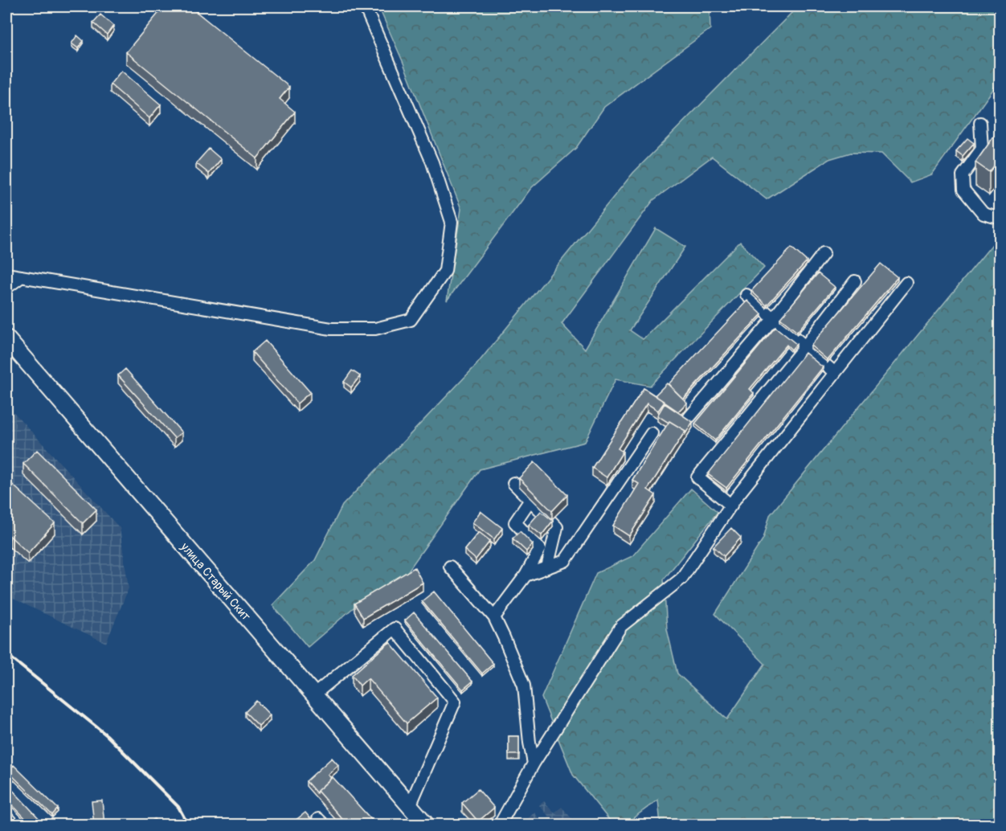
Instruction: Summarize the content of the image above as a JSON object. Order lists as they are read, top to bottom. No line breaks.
{"streets":{"highway":["улица Старый Скит"]}}
